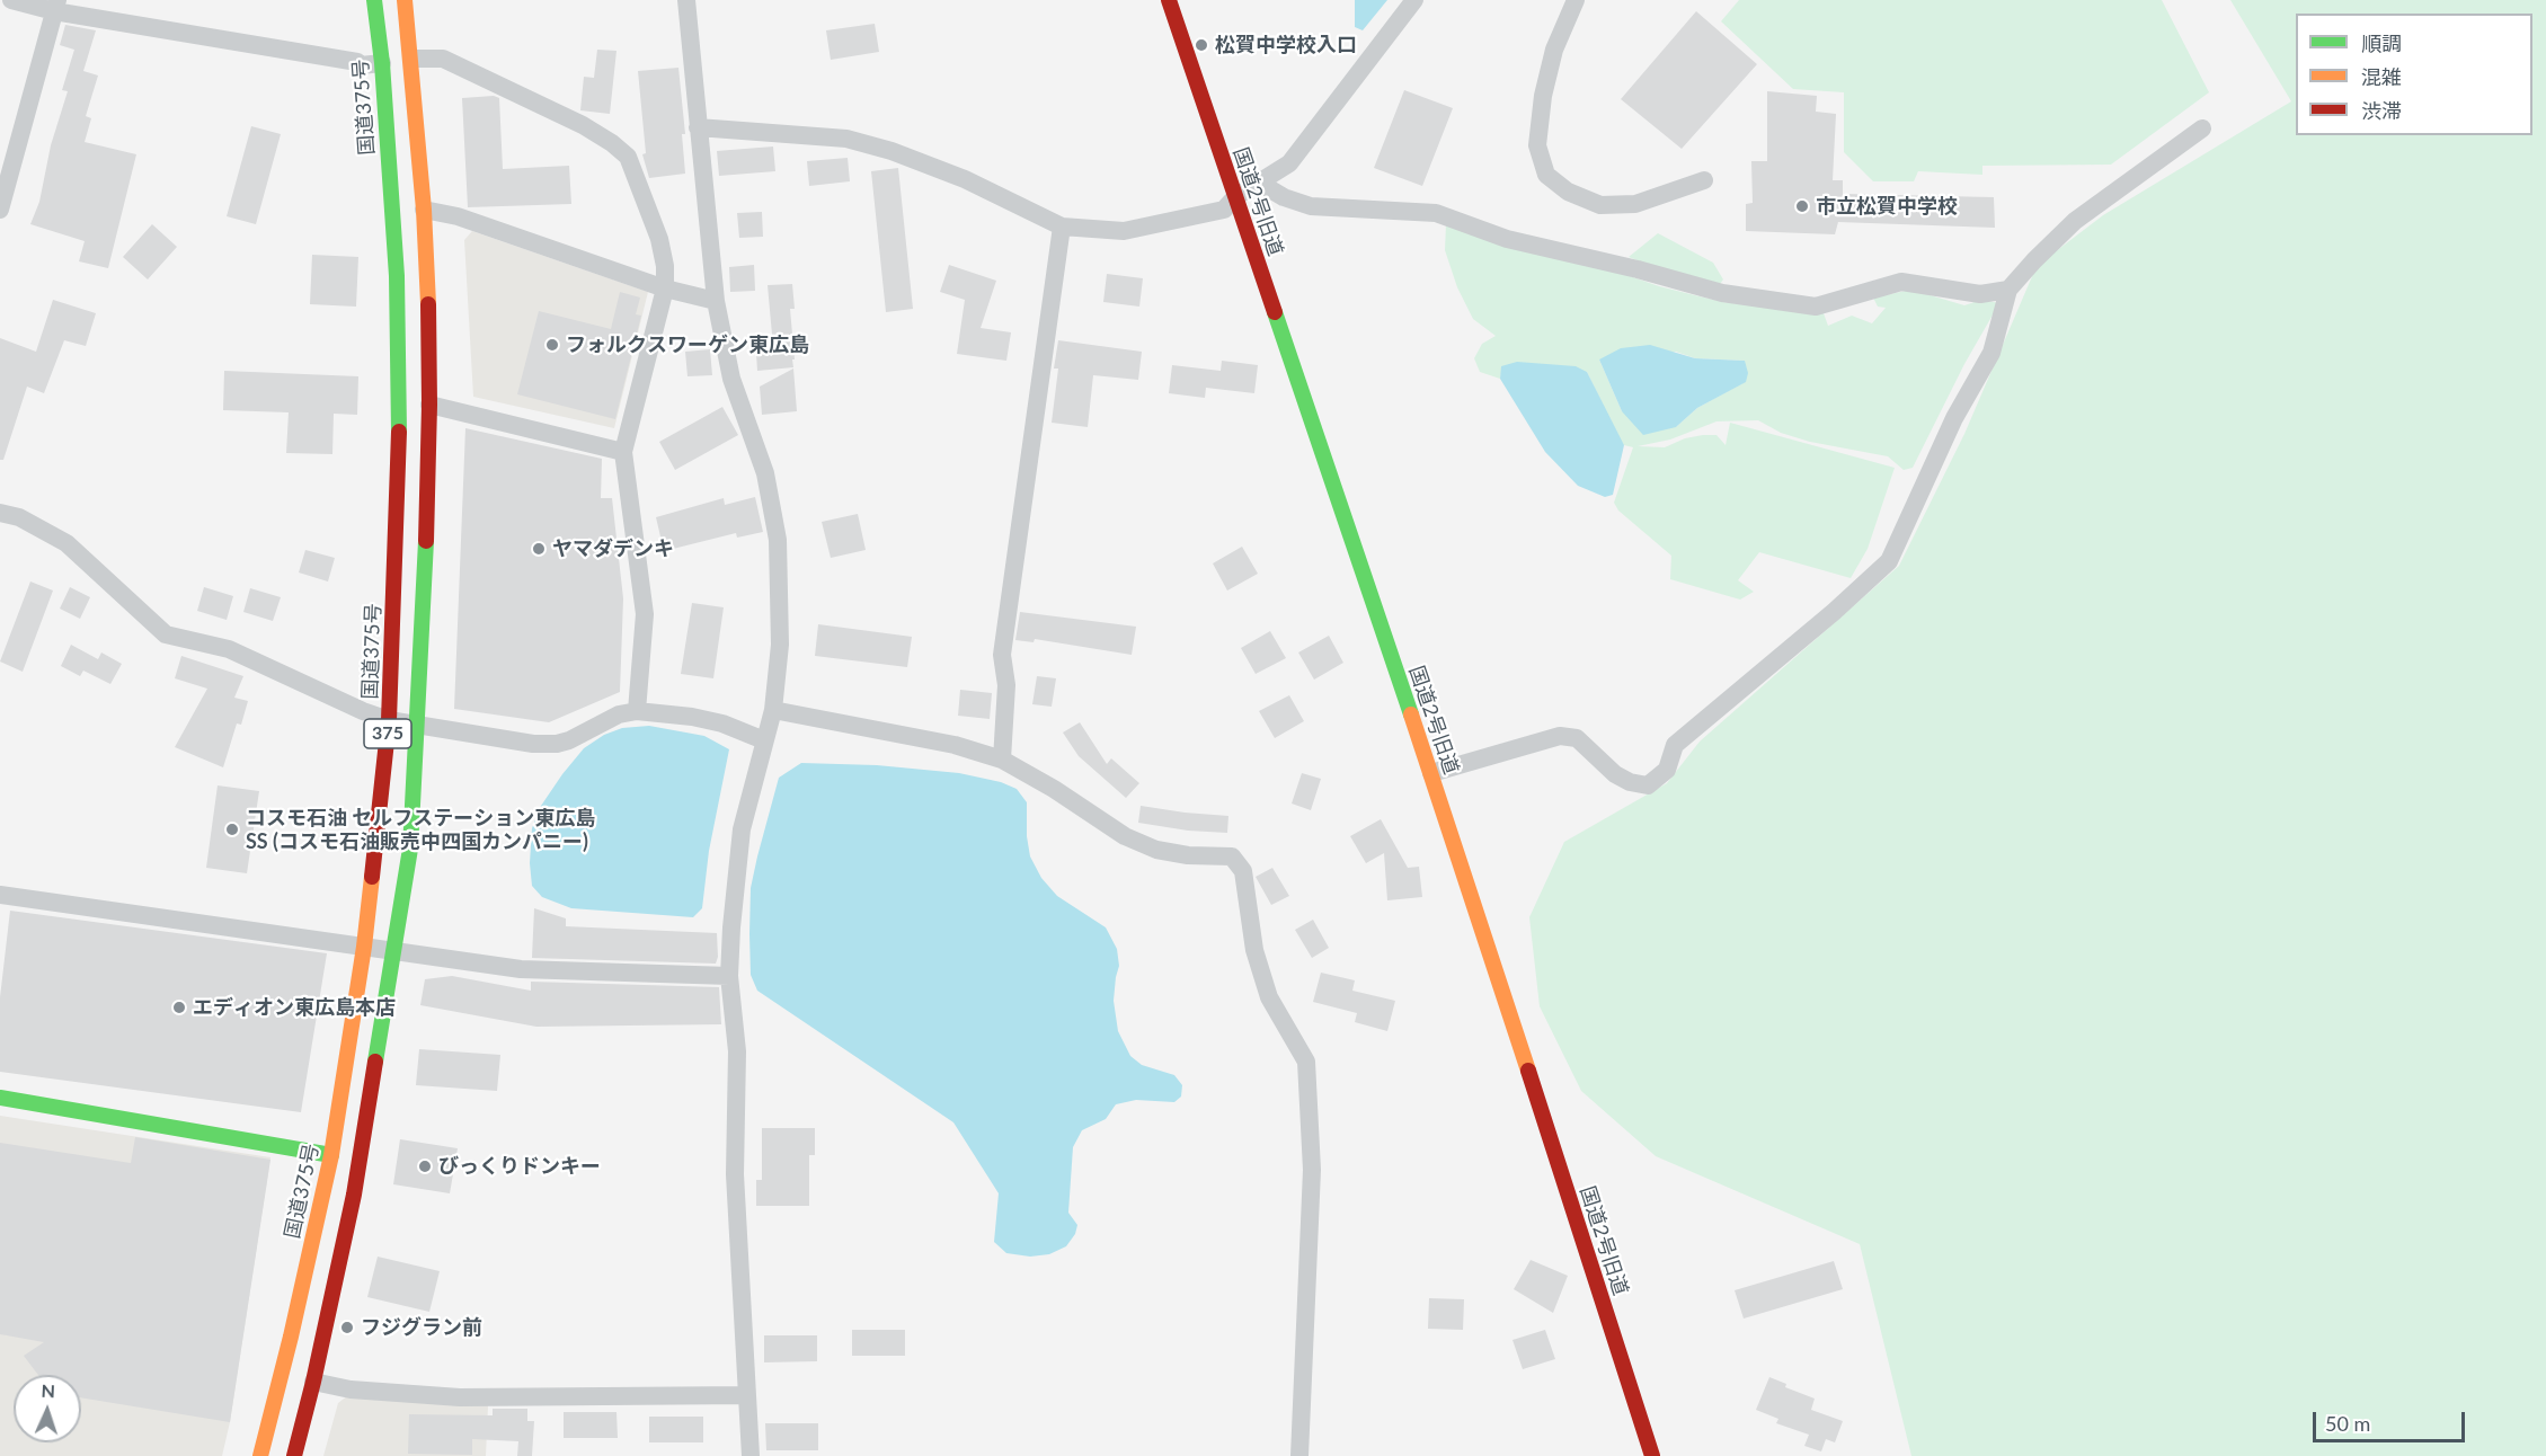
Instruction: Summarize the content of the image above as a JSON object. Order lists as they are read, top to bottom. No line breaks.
{"streets":{"main road":["国道375号","国道2号旧道","375"]},"places":["松賀中学校入口","市立松賀中学校","フォルクスワーゲン東広島","ヤマダデンキ","コスモ石油 セルフステーション東広島 SS (コスモ石油販売中四国カンパニー)","エディオン東広島本店","びっくりドンキー","フジグラン前"],"legend":["順調","混雑","渋滞"],"scale_bar":"50 m","north":"top"}
